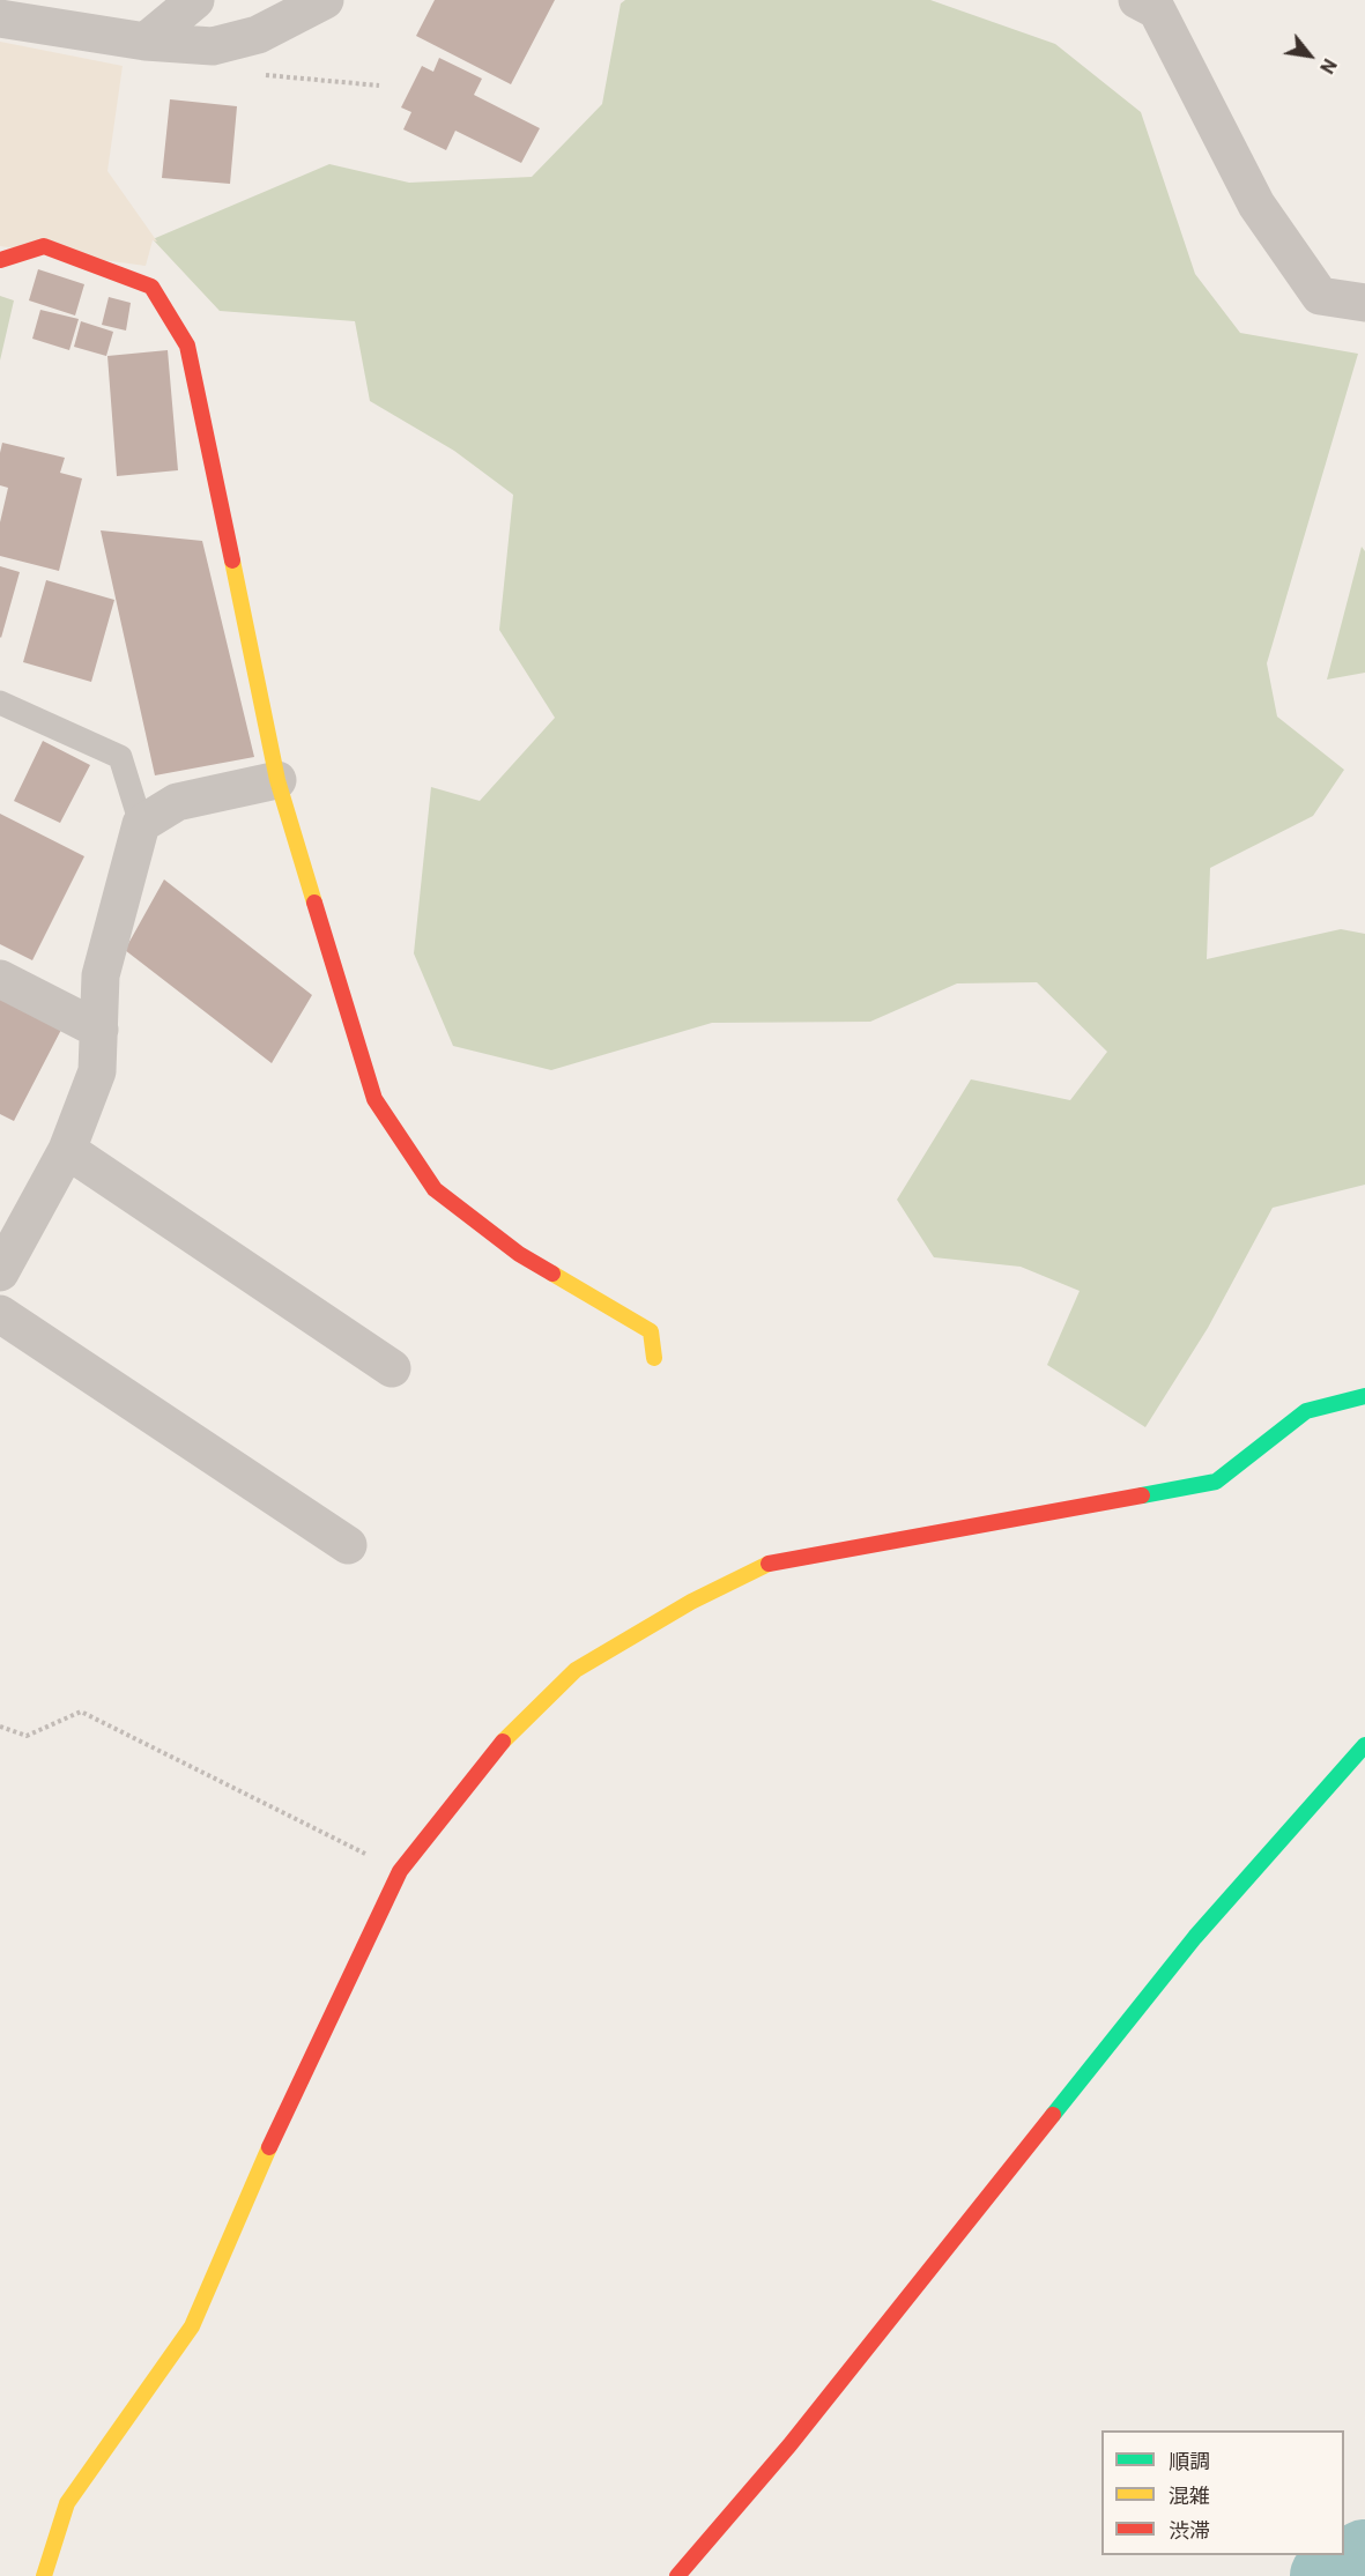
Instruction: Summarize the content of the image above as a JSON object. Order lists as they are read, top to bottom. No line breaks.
{"legend":["順調","混雑","渋滞"],"north":"bottom right"}
